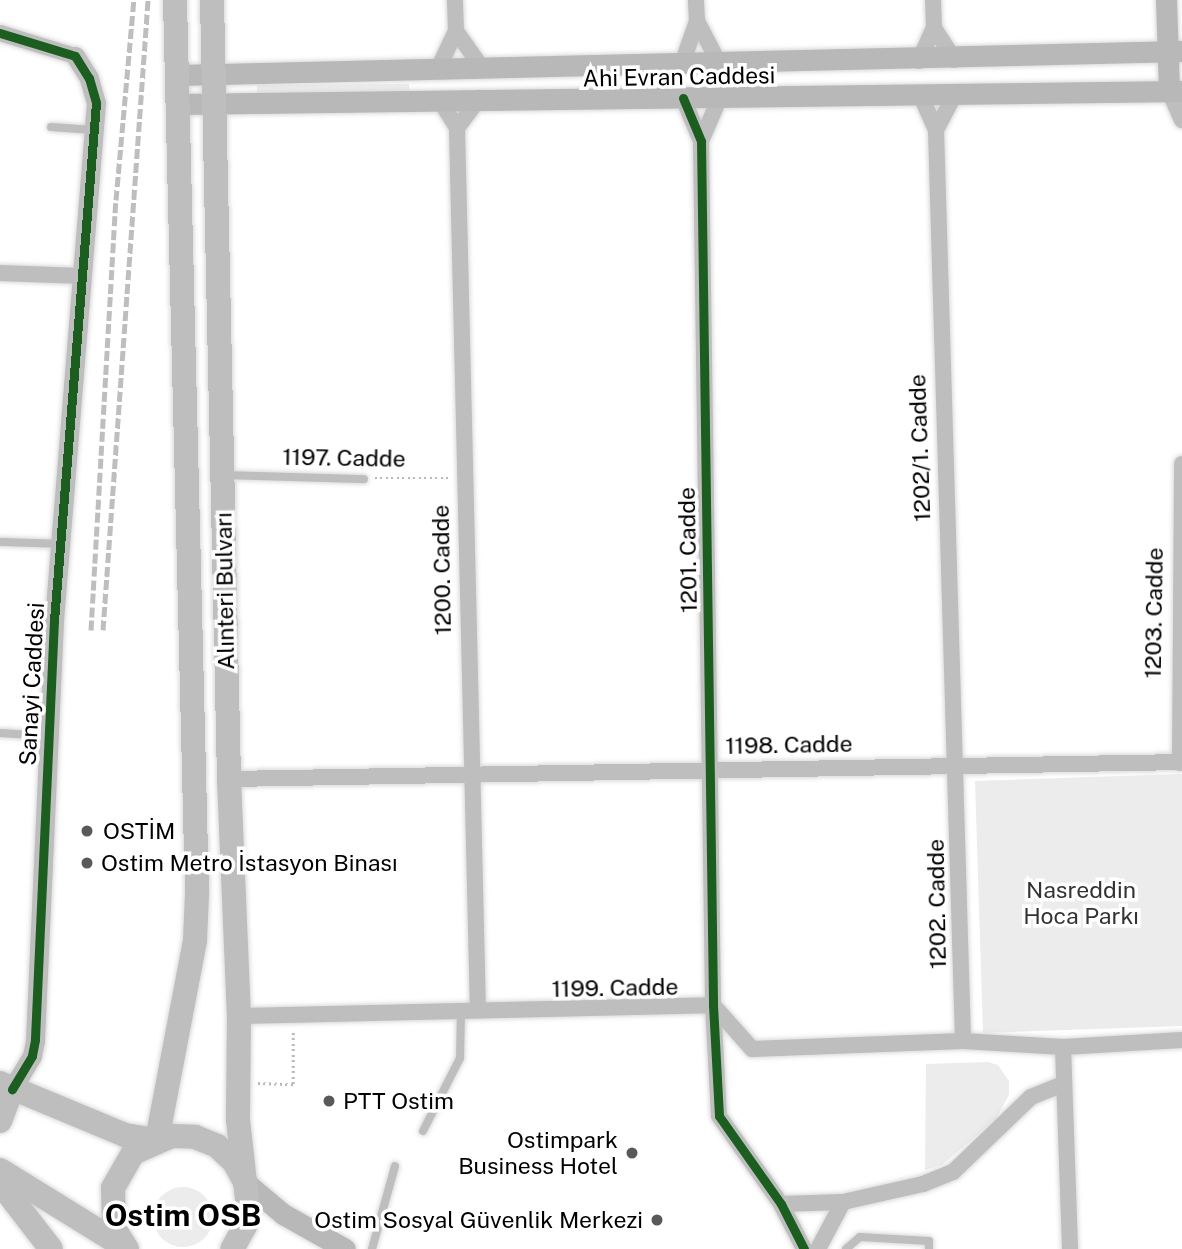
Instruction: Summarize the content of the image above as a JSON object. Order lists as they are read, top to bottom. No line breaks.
{"streets":{"main road":["Ahi Evran Caddesi","1202/1. Cadde","1201. Cadde","Alınteri Bulvarı"],"street":["1200. Cadde","1203. Cadde","Sanayi Caddesi","1198. Cadde","1202. Cadde","1199. Cadde"],"lane":["1197. Cadde"]},"crossings":[["Ahi Evran Caddesi","1202/1. Cadde"],["Ahi Evran Caddesi","1201. Cadde"],["Ahi Evran Caddesi","Alınteri Bulvarı"],["1202/1. Cadde","1198. Cadde"],["1202/1. Cadde","1202. Cadde"],["1197. Cadde","1200. Cadde"],["1197. Cadde","Alınteri Bulvarı"],["1201. Cadde","1198. Cadde"],["1201. Cadde","1199. Cadde"],["1200. Cadde","1198. Cadde"],["1200. Cadde","1199. Cadde"],["Alınteri Bulvarı","1198. Cadde"],["Alınteri Bulvarı","1199. Cadde"],["1203. Cadde","1198. Cadde"],["1198. Cadde","1202. Cadde"]],"districts":["Ostim OSB"],"parks":["Nasreddin Hoca Parkı"],"places":["OSTİM","Ostim Metro İstasyon Binası","PTT Ostim","Ostimpark Business Hotel","Ostim Sosyal Güvenlik Merkezi"]}
